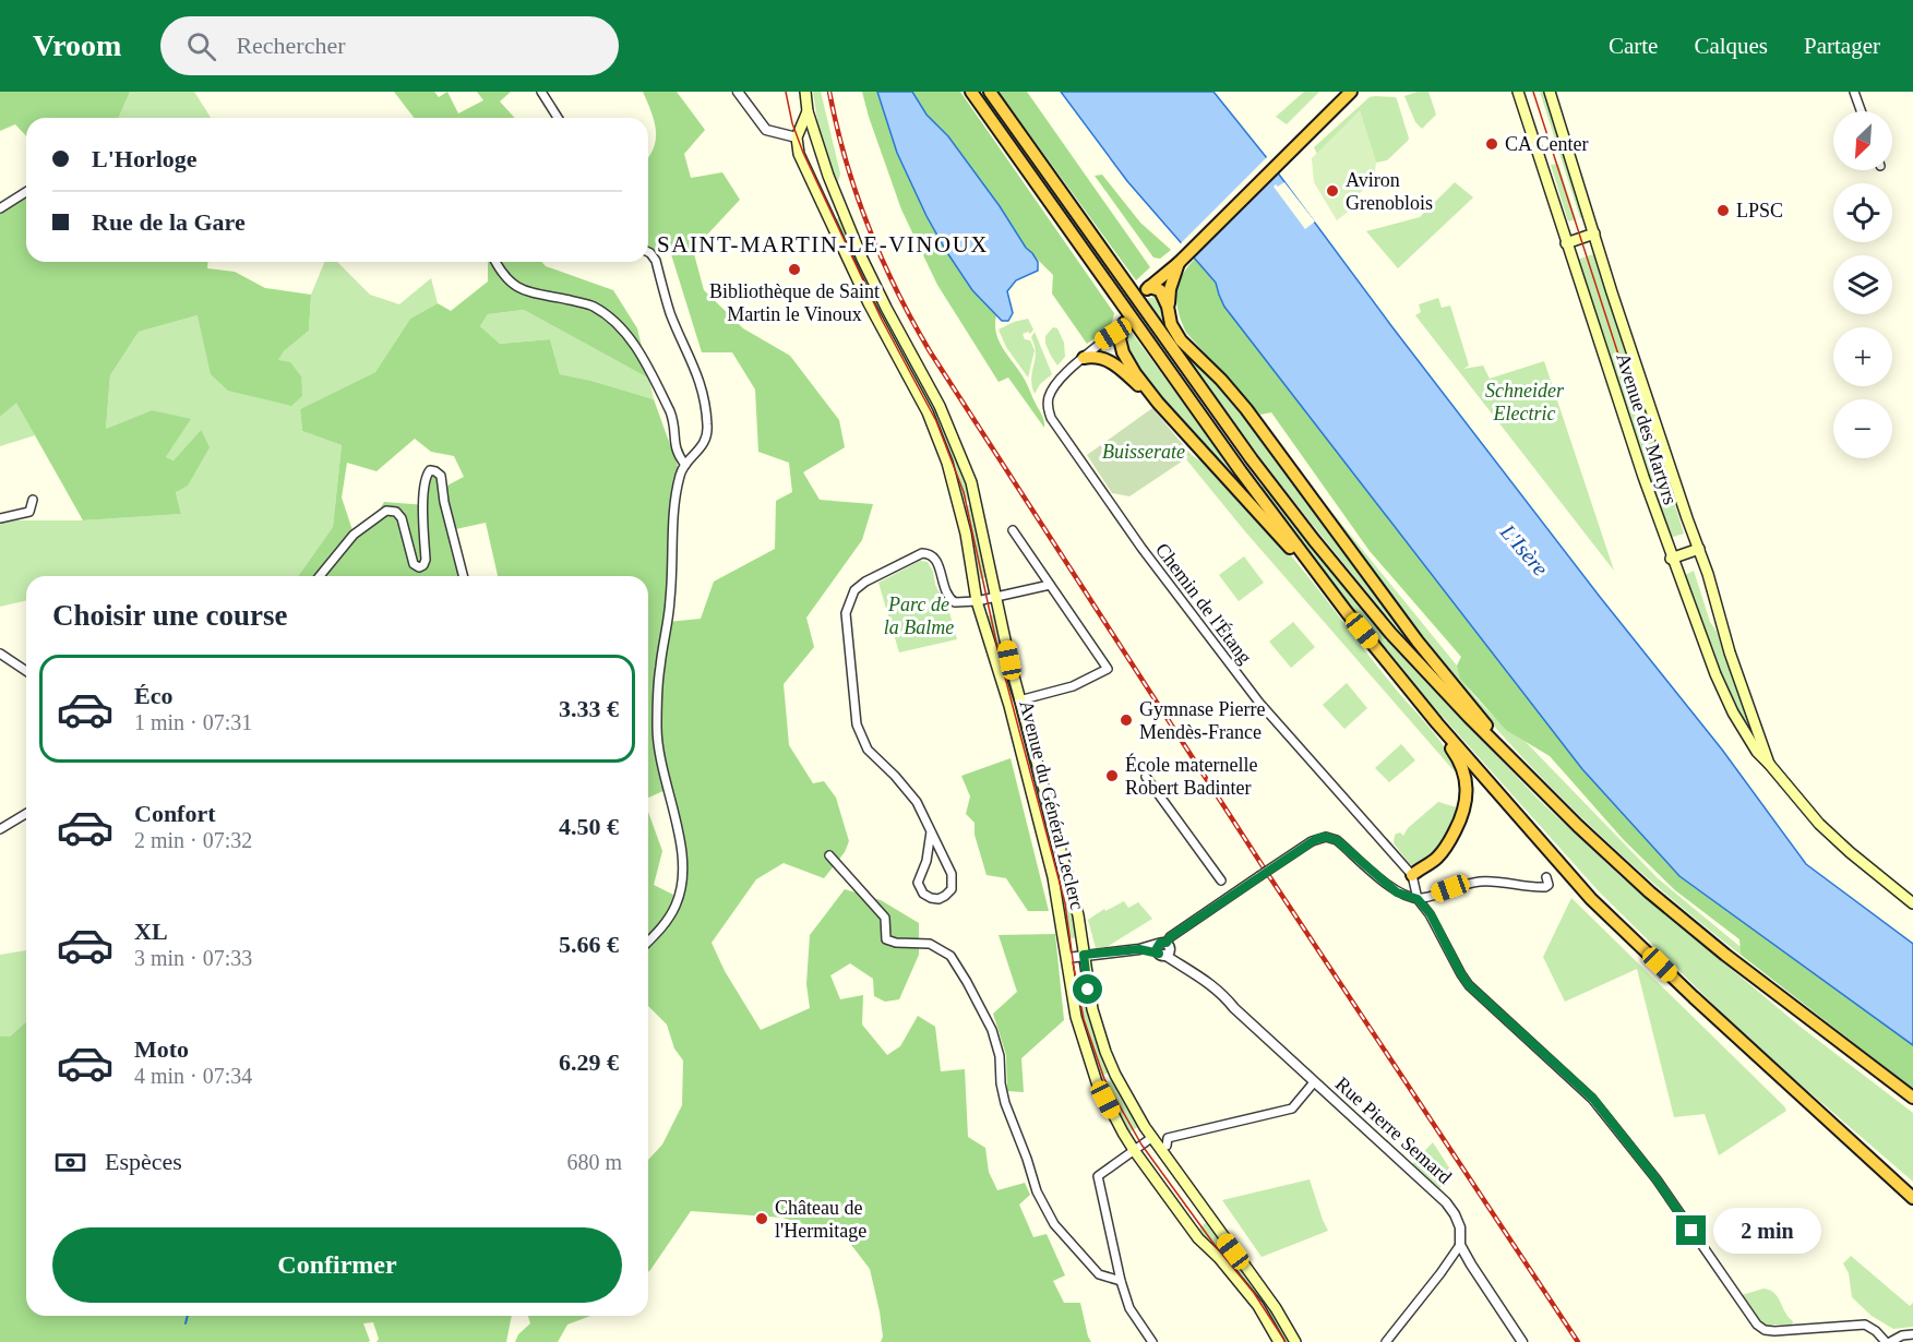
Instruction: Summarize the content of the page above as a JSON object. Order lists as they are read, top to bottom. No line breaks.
{"streets":{"main road":["Avenue des Martyrs","Avenue du Général Leclerc"],"street":["Chemin de l'Étang","Rue Pierre Semard"]},"districts":["SAINT-MARTIN-LE-VINOUX"],"water":["L'Isère"],"parks":["Schneider Electric","Buisserate","Parc de la Balme"],"places":["CA Center","Aviron Grenoblois","LPSC","Bibliothèque de Saint Martin le Vinoux","Gymnase Pierre Mendès-France","École maternelle Robert Badinter","Château de l'Hermitage"],"north":"bottom left","page":{"header":"Vroom","search":"Rechercher","nav":["Carte","Calques","Partager"],"map_buttons":["+","−"],"banner":["L'Horloge","Rue de la Gare"],"heading":"Choisir une course","list":[{"name":"Éco","note":"1 min · 07:31","value":"3.33 €"},{"name":"Confort","note":"2 min · 07:32","value":"4.50 €"},{"name":"XL","note":"3 min · 07:33","value":"5.66 €"},{"name":"Moto","note":"4 min · 07:34","value":"6.29 €"}],"pay":["Espèces","680 m"],"bubble":"2 min","buttons":"Confirmer"}}
